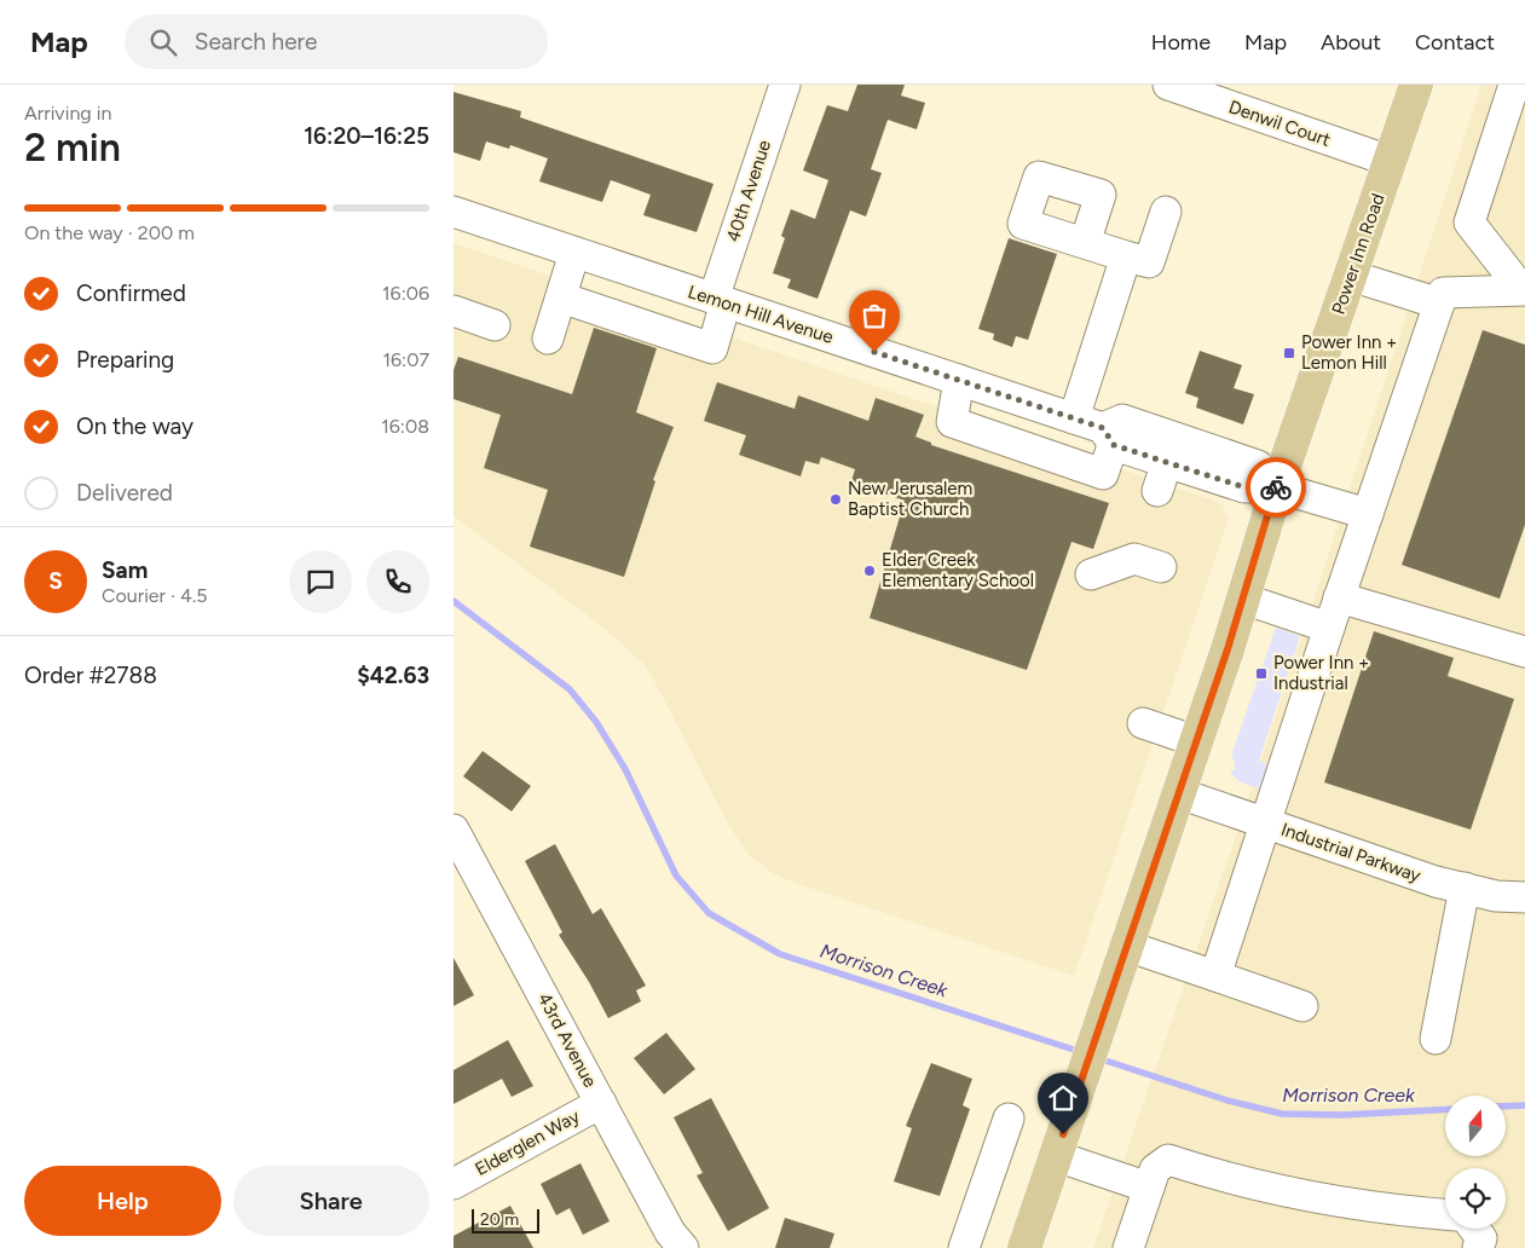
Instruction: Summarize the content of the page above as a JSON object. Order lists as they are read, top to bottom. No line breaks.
{"streets":{"main road":["Power Inn Road"],"street":["Denwil Court","40th Avenue","Lemon Hill Avenue","Industrial Parkway","43rd Avenue","Elderglen Way"]},"crossings":[["Denwil Court","Power Inn Road"],["40th Avenue","Lemon Hill Avenue"],["Power Inn Road","Lemon Hill Avenue"],["Power Inn Road","Industrial Parkway"],["43rd Avenue","Elderglen Way"]],"water":["Morrison Creek"],"places":{"transit":["Power Inn + Lemon Hill","Power Inn + Industrial"],"other":["New Jerusalem Baptist Church","Elder Creek Elementary School"]},"scale_bar":"20 m","north":"top","page":{"header":"Map","search":"Search here","nav":["Home","Map","About","Contact"],"heading":["2 min","Arriving in","16:20–16:25"],"panel":["Sam","Courier · 4.5","Order #2788","$42.63"],"bar":"On the way · 200 m","list":[["Confirmed","16:06"],["Preparing","16:07"],["On the way","16:08"],"Delivered"],"round":"S","buttons":["Help","Share"],"scale":"20 m"}}
